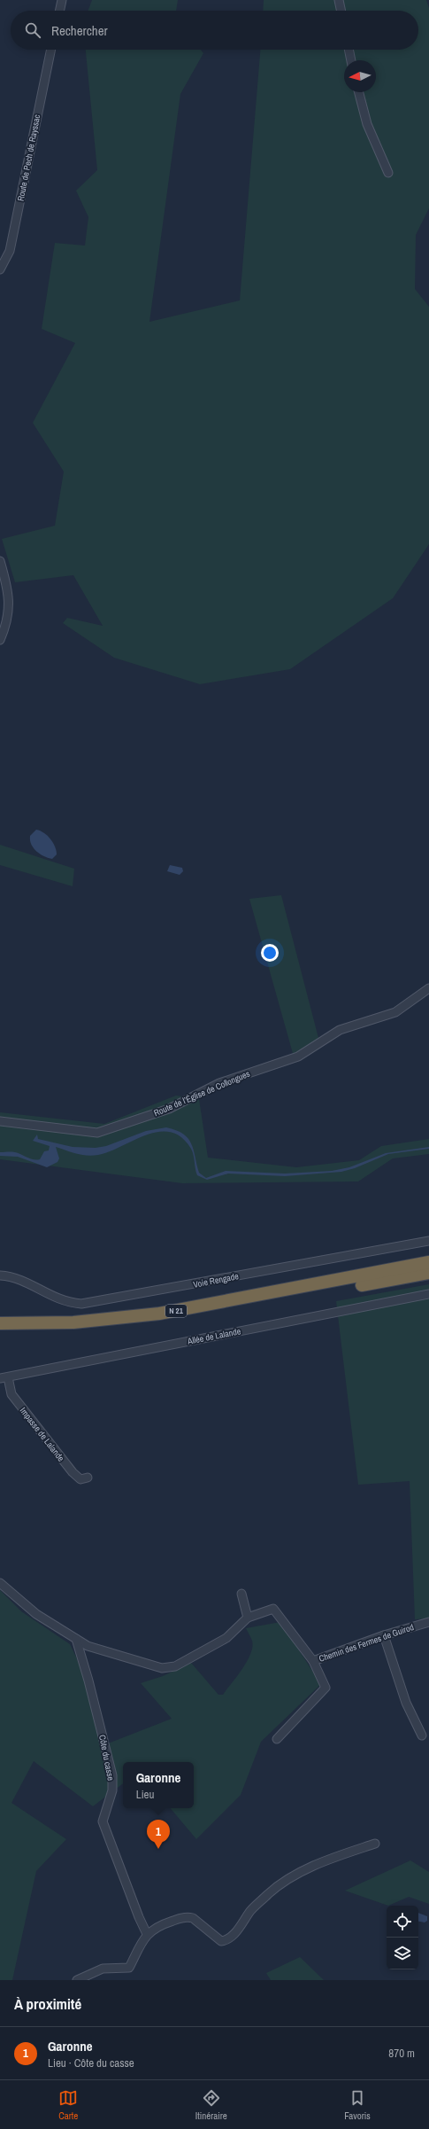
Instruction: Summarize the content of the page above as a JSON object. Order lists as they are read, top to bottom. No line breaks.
{"streets":{"highway":["N 21"],"street":["Route de Pech de Rayssac","Route de l’Église de Collongues","Voie Rengade","Allée de Lalande","Impasse de Lalande","Chemin des Fermes de Guirod","Côte du casse"]},"crossings":[["Allée de Lalande","Impasse de Lalande"],["Chemin des Fermes de Guirod","Côte du casse"]],"north":"left","page":{"search":"Rechercher","popup":["Garonne","Lieu"],"pins":"1","heading":"À proximité","list":[{"mark":"1","name":"Garonne","note":"Lieu · Côte du casse","value":"870 m"}],"nav":["Carte","Itinéraire","Favoris"]}}
